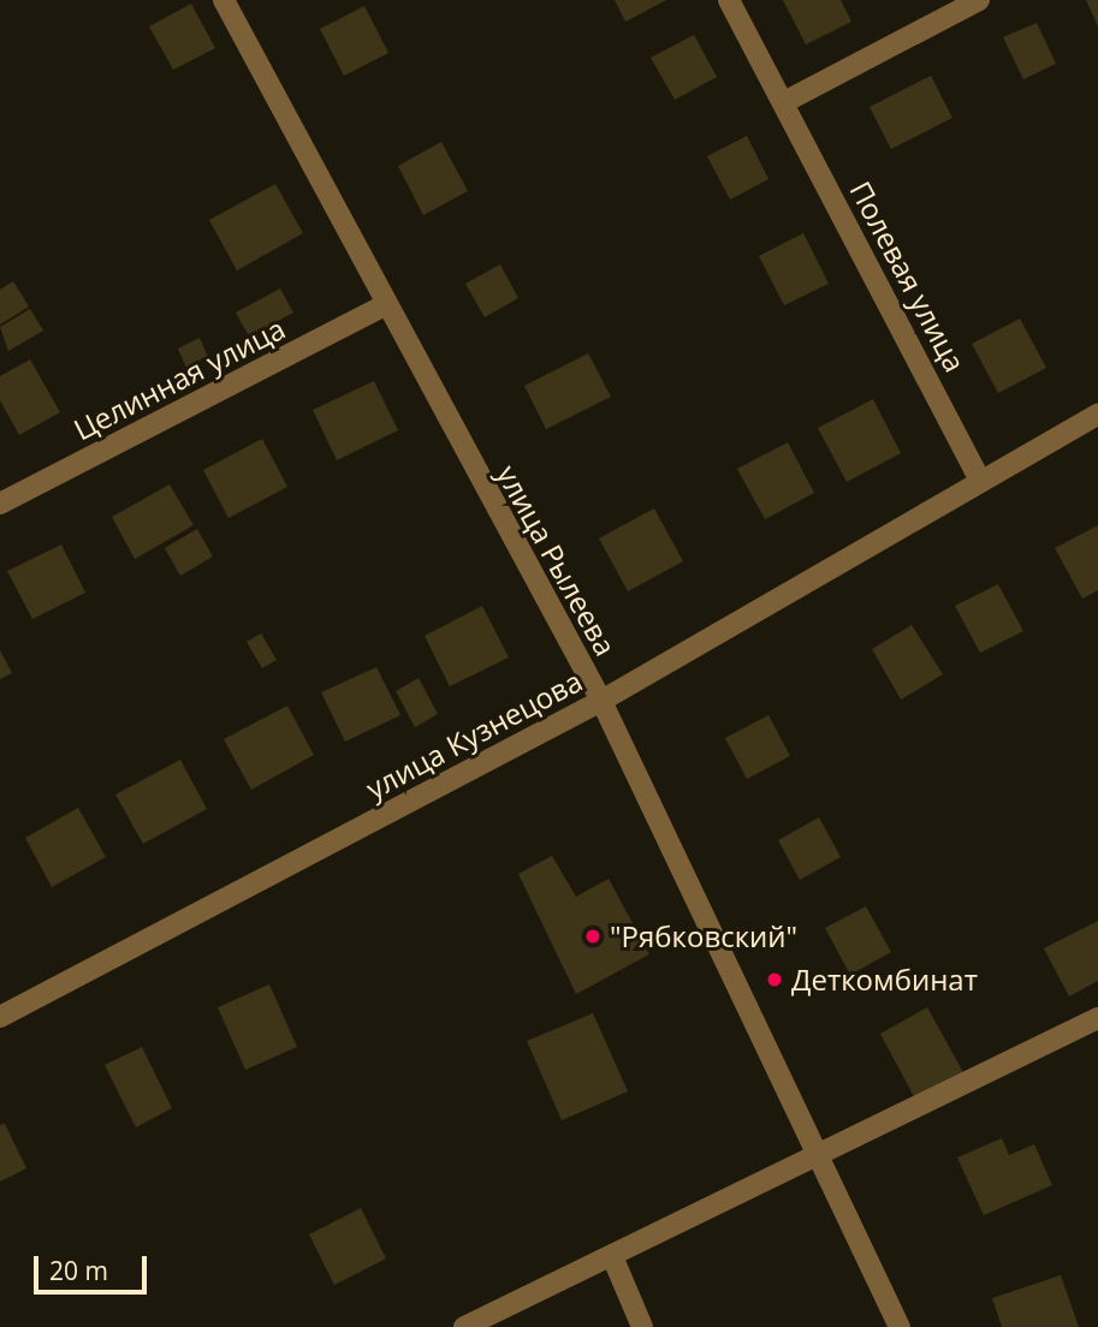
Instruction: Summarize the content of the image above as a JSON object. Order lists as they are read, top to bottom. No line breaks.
{"streets":{"street":["Полевая улица","Целинная улица","улица Рылеева","улица Кузнецова"]},"crossings":[["Полевая улица","улица Кузнецова"],["Целинная улица","улица Рылеева"],["улица Рылеева","улица Кузнецова"]],"places":["\"Рябковский\"","Деткомбинат"],"scale_bar":"20 m"}
